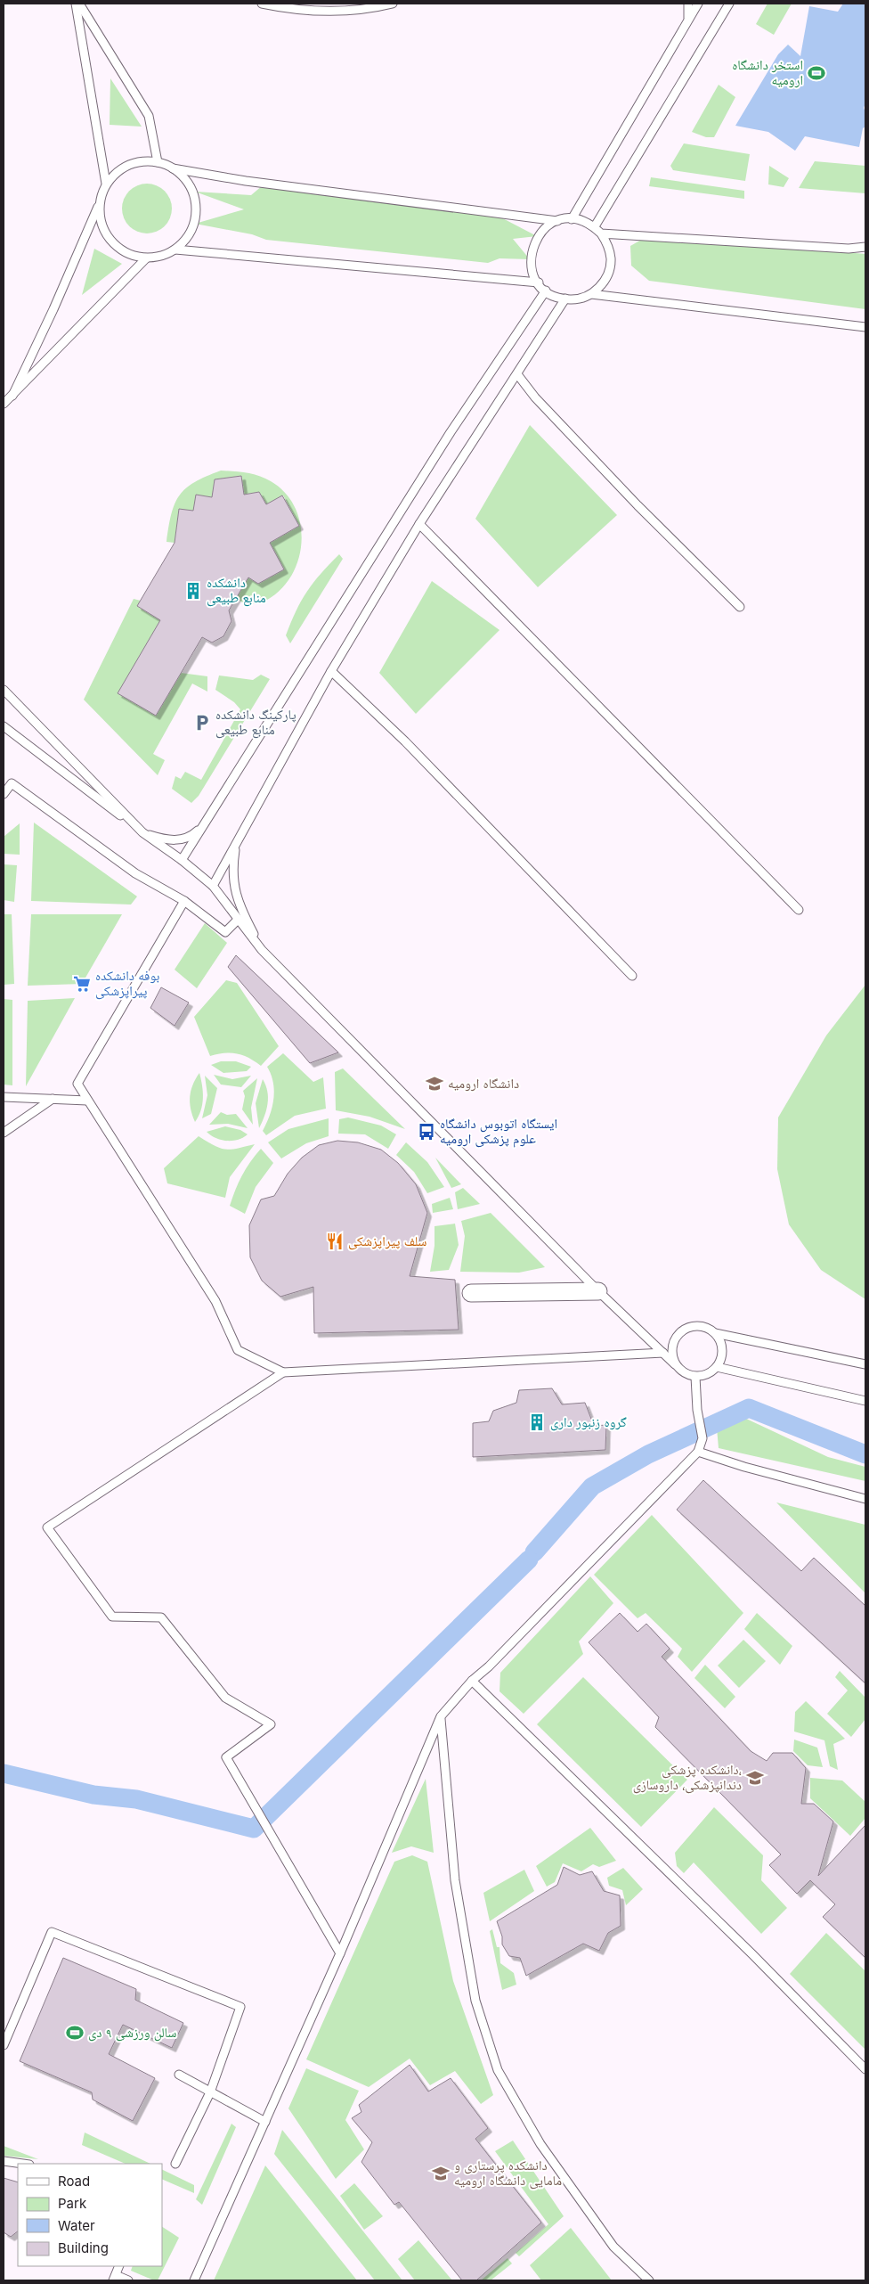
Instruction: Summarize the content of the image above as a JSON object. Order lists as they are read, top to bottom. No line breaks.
{"places":{"sports":["استخر دانشگاه ارومیه","سالن ورزشی ۹ دی"],"building":["دانشکده منابع طبیعی","گروه زنبور داری"],"parking":["پارکینگ دانشکده منابع طبیعی"],"supermarket":["بوفه دانشکده پیراپزشکی"],"school or university":["دانشگاه ارومیه","دانشکده پزشکی، دندانپزشکی، داروسازی","دانشکده پرستاری و مامایی دانشگاه ارومیه"],"bus stop":["ایستگاه اتوبوس دانشگاه علوم پزشکی ارومیه"],"restaurant":["سلف پیراپزشکی"]},"legend":["Road","Park","Water","Building"]}
